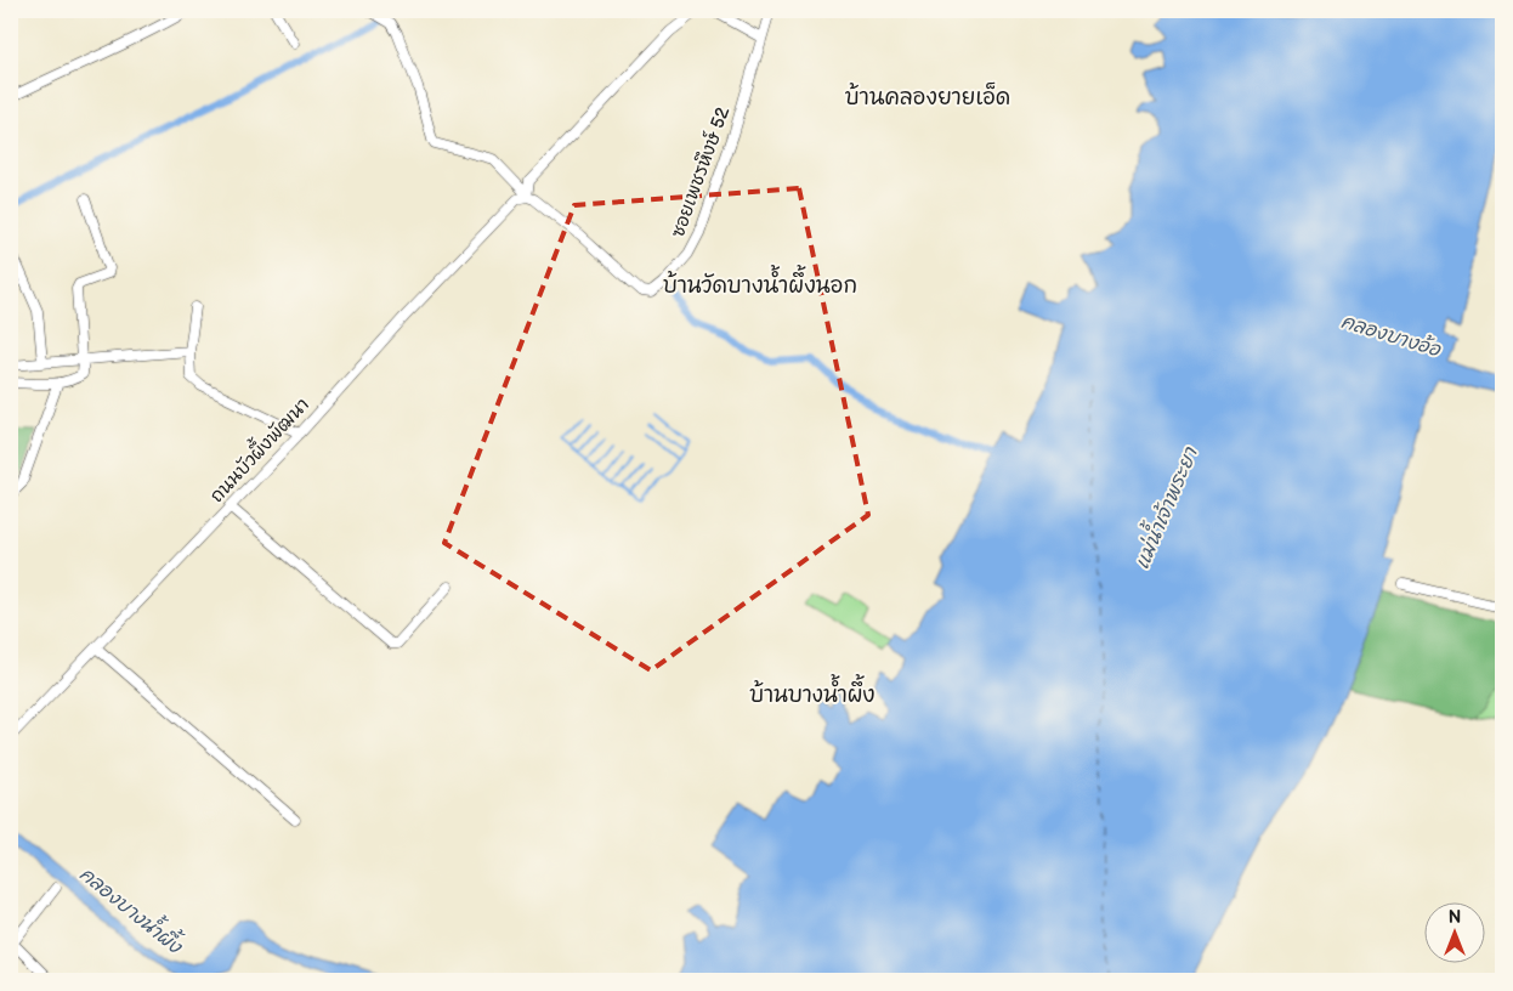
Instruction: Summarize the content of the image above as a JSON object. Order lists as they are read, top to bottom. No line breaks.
{"streets":{"street":["ซอยเพชรหึงษ์ 52","ถนนบัวผึ้งพัฒนา"]},"crossings":[["ซอยเพชรหึงษ์ 52","ถนนบัวผึ้งพัฒนา"]],"districts":["บ้านคลองยายเอ็ด","บ้านวัดบางน้ำผึ้งนอก","บ้านบางน้ำผึ้ง"],"water":["คลองบางอ้อ","แม่น้ำเจ้าพระยา","คลองบางน้ำผึ้ง"],"north":"top"}
